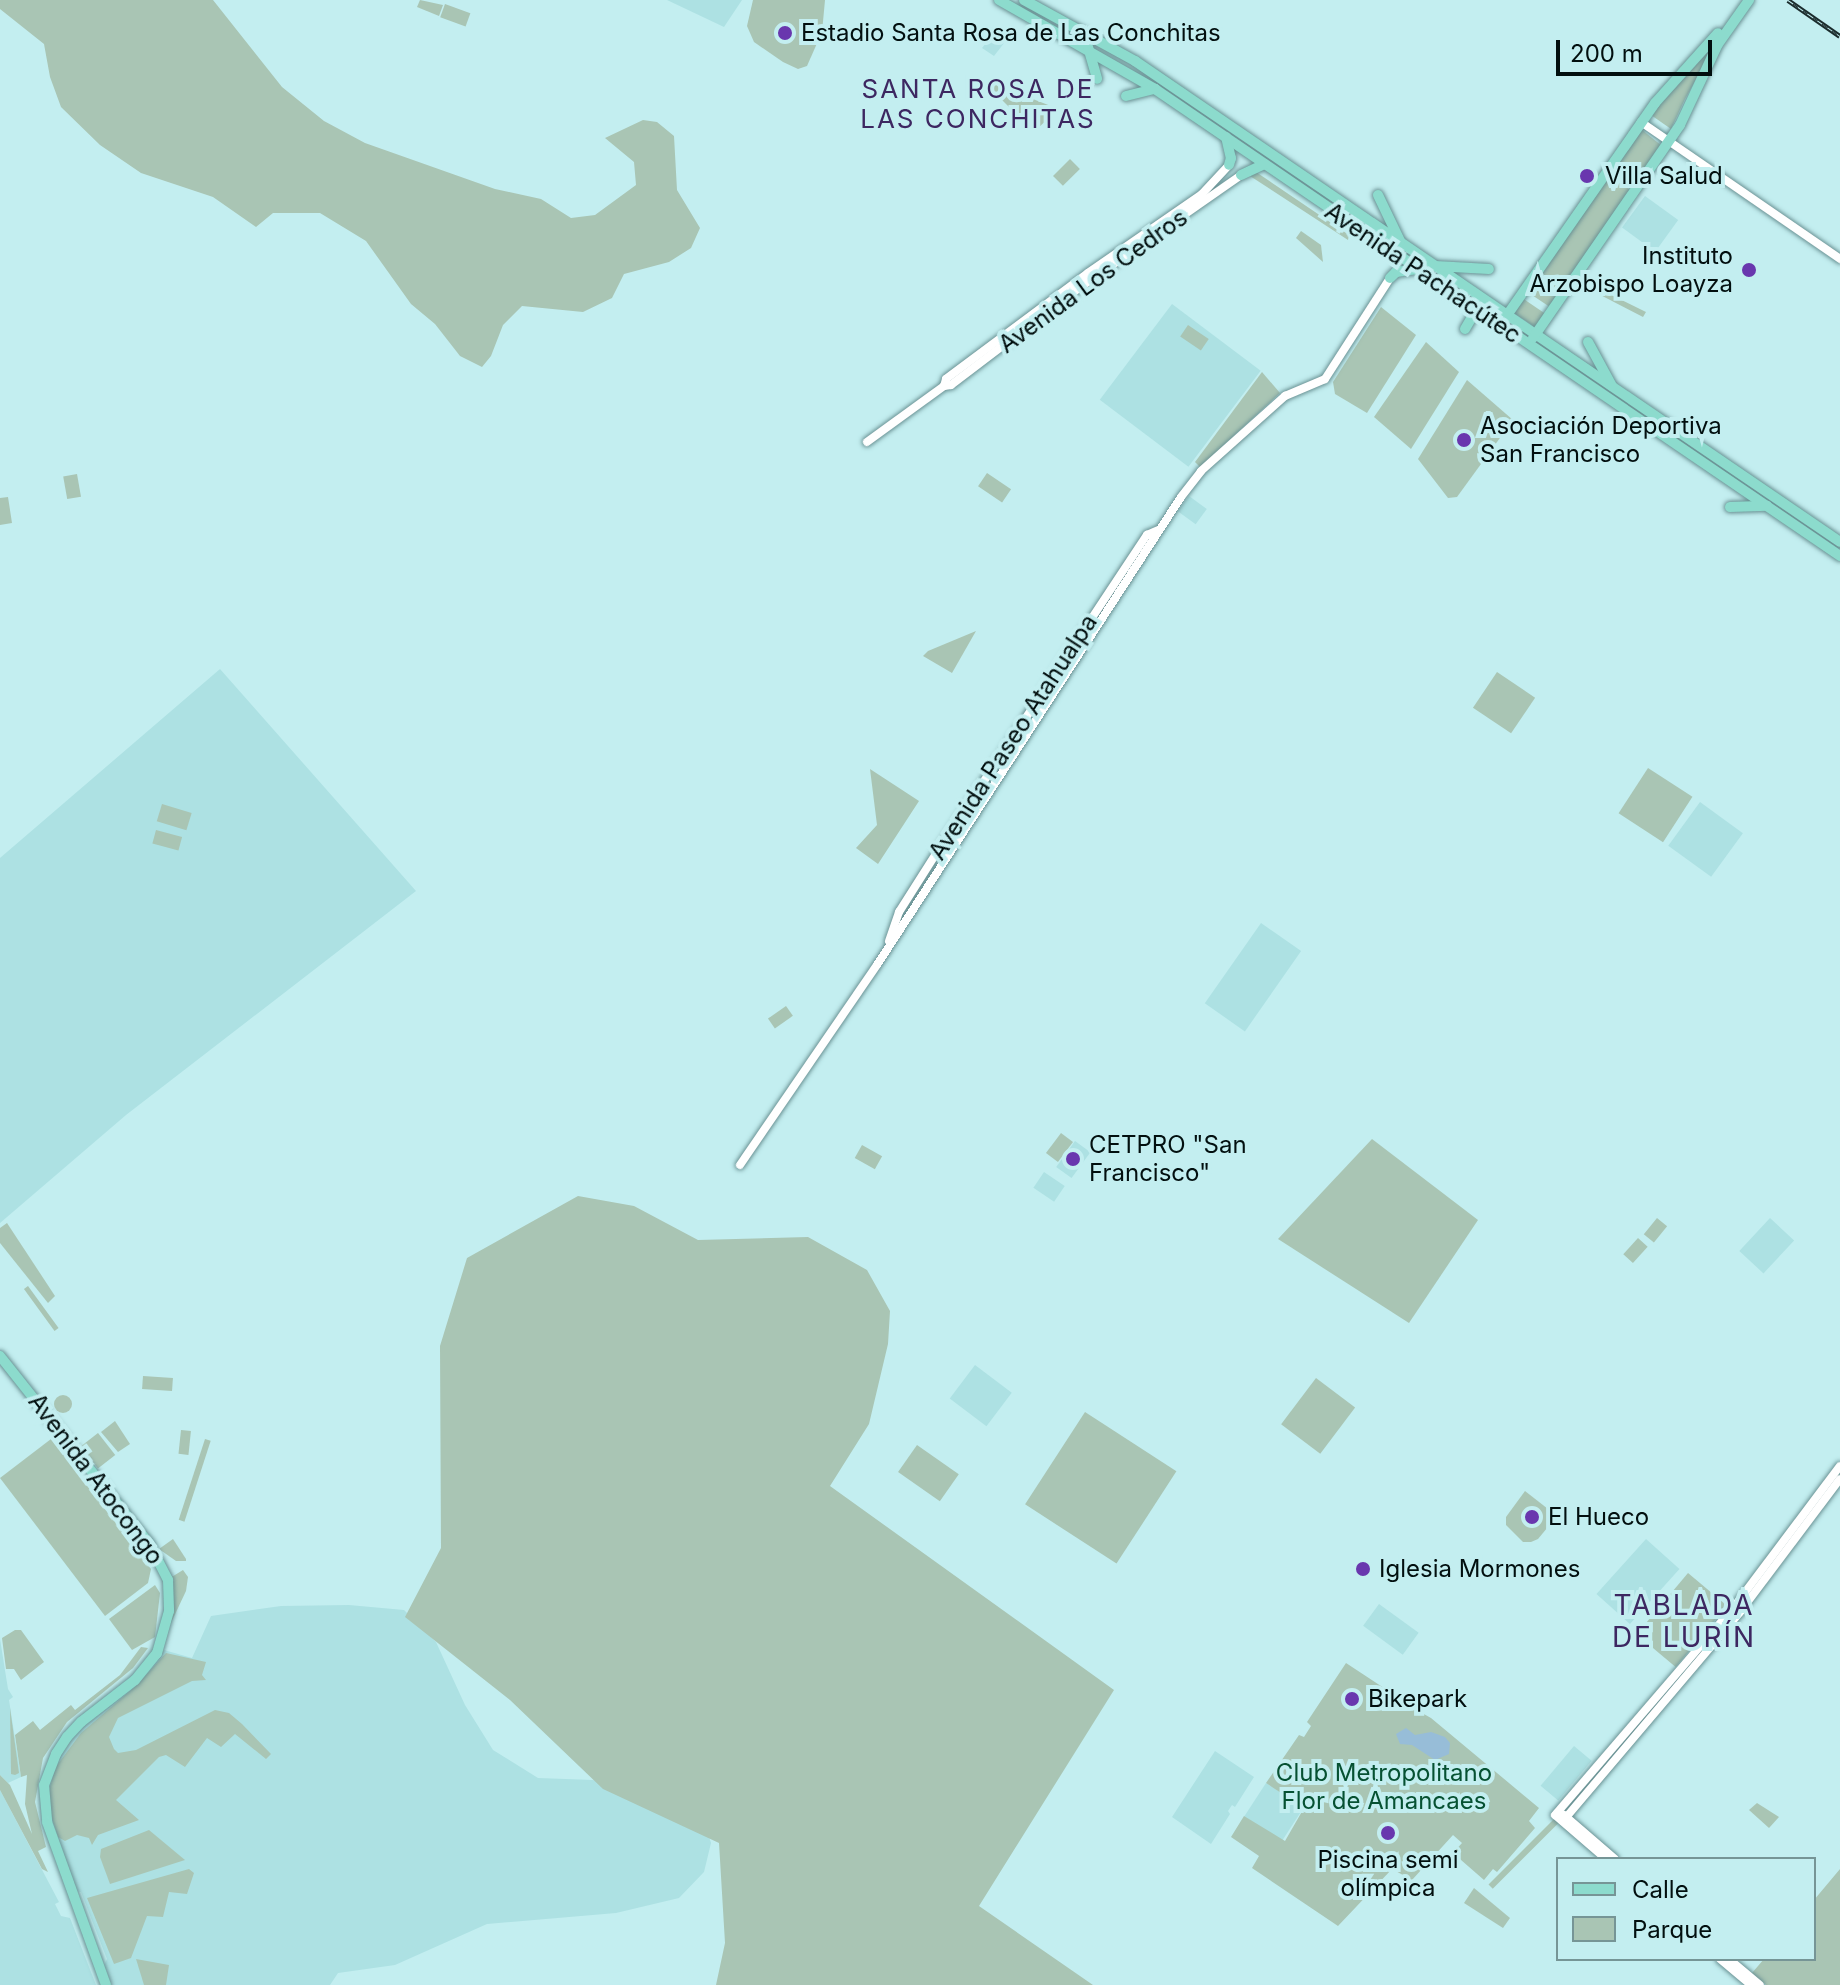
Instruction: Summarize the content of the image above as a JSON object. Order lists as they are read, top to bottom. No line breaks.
{"streets":{"main road":["Avenida Pachacútec","Avenida Atocongo"],"street":["Avenida Los Cedros","Avenida Paseo Atahualpa"]},"districts":["SANTA ROSA DE LAS CONCHITAS","TABLADA DE LURÍN"],"parks":["Club Metropolitano Flor de Amancaes"],"places":["Estadio Santa Rosa de Las Conchitas","Villa Salud","Instituto Arzobispo Loayza","Asociación Deportiva San Francisco","CETPRO \"San Francisco\"","El Hueco","Iglesia Mormones","Bikepark","Piscina semi olímpica"],"legend":["Calle","Parque"],"scale_bar":"200 m"}
